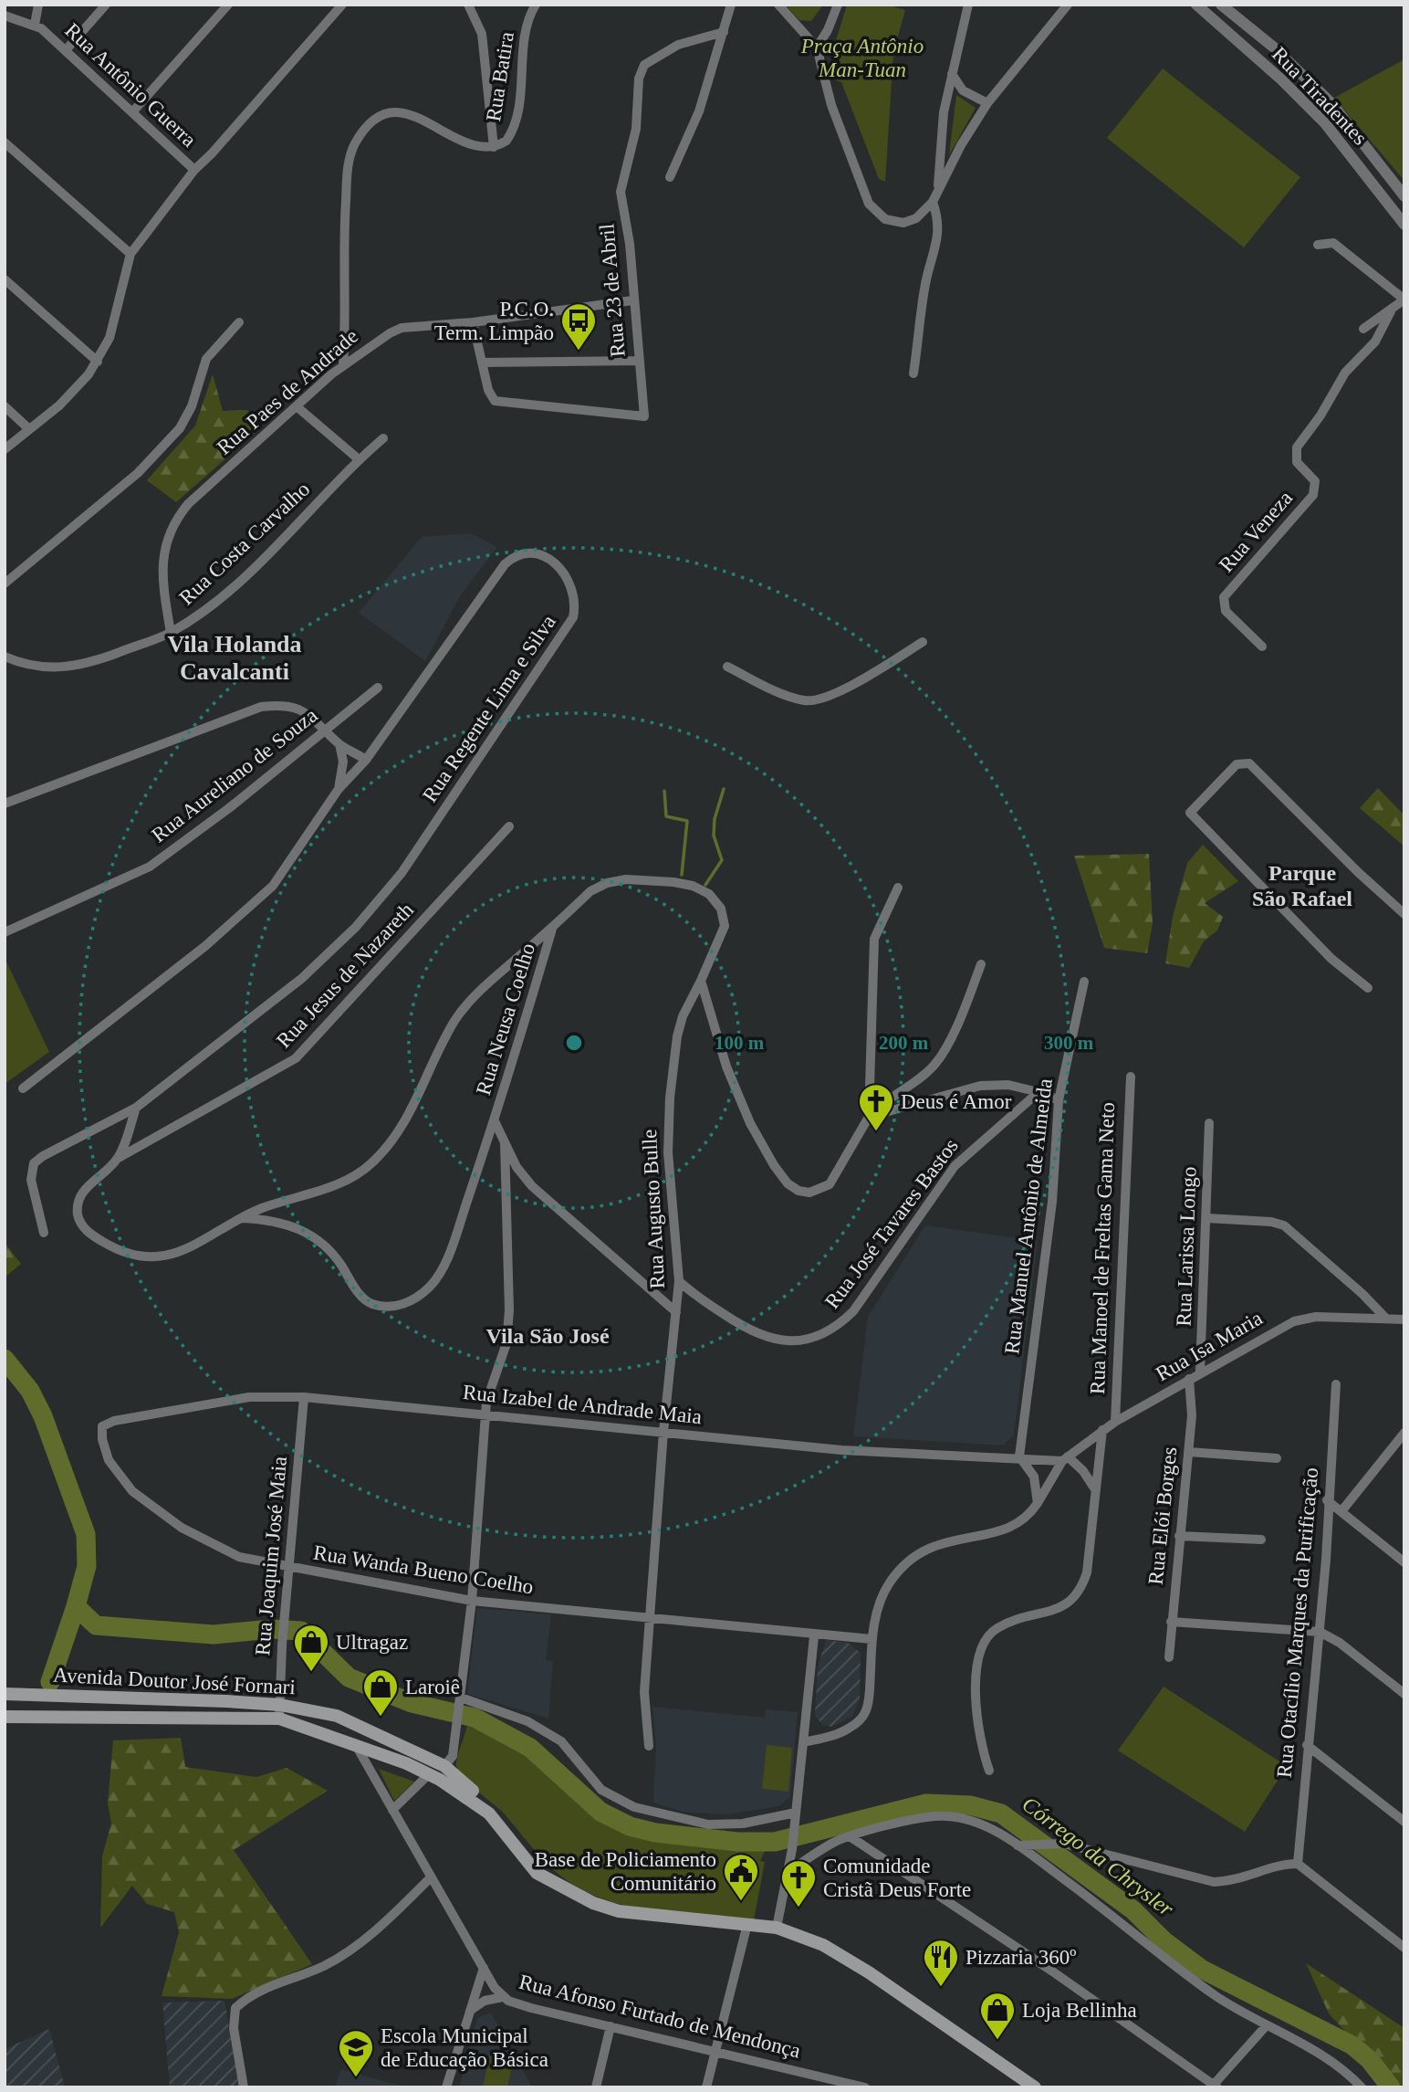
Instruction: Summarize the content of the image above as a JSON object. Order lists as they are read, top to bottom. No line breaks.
{"streets":{"main road":["Avenida Doutor José Fornari"],"street":["Rua Batira","Rua Antônio Guerra","Rua Tiradentes","Rua 23 de Abril","Rua Paes de Andrade","Rua Veneza","Rua Costa Carvalho","Rua Regente Lima e Silva","Rua Aureliano de Souza","Rua Jesus de Nazareth","Rua Neusa Coelho","Rua Augusto Bulle","Rua Manuel Antônio de Almeida","Rua José Tavares Bastos","Rua Larissa Longo","Rua Manoel de Freltas Gama Neto","Rua Isa Maria","Rua Izabel de Andrade Maia","Rua Elói Borges","Rua Joaquim José Maia","Rua Wanda Bueno Coelho","Rua Otacílio Marques da Purificação","Rua Afonso Furtado de Mendonça"]},"crossings":[["Rua 23 de Abril","Rua Paes de Andrade"],["Rua Paes de Andrade","Rua Costa Carvalho"],["Rua Regente Lima e Silva","Rua Jesus de Nazareth"],["Rua Jesus de Nazareth","Rua Neusa Coelho"],["Rua Jesus de Nazareth","Rua Augusto Bulle"],["Rua Augusto Bulle","Rua José Tavares Bastos"],["Rua Augusto Bulle","Rua Izabel de Andrade Maia"],["Rua Augusto Bulle","Rua Wanda Bueno Coelho"],["Rua Manuel Antônio de Almeida","Rua Izabel de Andrade Maia"],["Rua Larissa Longo","Rua Isa Maria"],["Rua Manoel de Freltas Gama Neto","Rua Isa Maria"],["Rua Isa Maria","Rua Izabel de Andrade Maia"],["Rua Isa Maria","Rua Elói Borges"],["Rua Izabel de Andrade Maia","Rua Joaquim José Maia"],["Rua Izabel de Andrade Maia","Rua Wanda Bueno Coelho"],["Rua Joaquim José Maia","Rua Wanda Bueno Coelho"],["Rua Joaquim José Maia","Avenida Doutor José Fornari"],["Avenida Doutor José Fornari","Rua Afonso Furtado de Mendonça"]],"districts":["Vila Holanda Cavalcanti","Parque São Rafael","Vila São José"],"water":["Córrego da Chrysler"],"parks":["Praça Antônio Man-Tuan"],"places":{"bus stop":["P.C.O. Term. Limpão"],"church":["Deus é Amor","Comunidade Cristã Deus Forte"],"shop":["Ultragaz","Laroiê","Loja Bellinha"],"public building":["Base de Policiamento Comunitário"],"restaurant":["Pizzaria 360º"],"school or university":["Escola Municipal de Educação Básica"]},"rings":["100 m","200 m","300 m"]}
